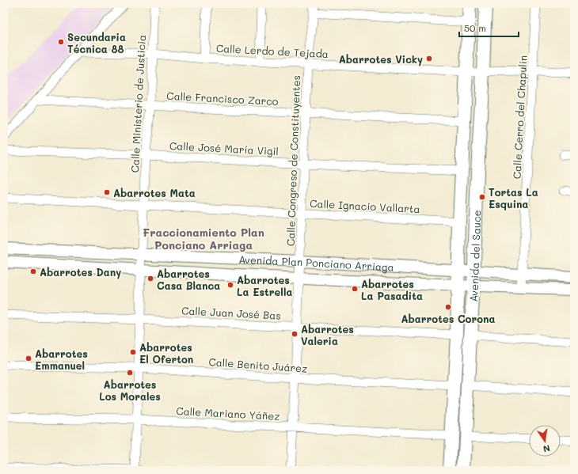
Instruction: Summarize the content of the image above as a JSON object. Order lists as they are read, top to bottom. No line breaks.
{"streets":{"main road":["Avenida del Sauce"],"street":["Calle Lerdo de Tejada","Calle Francisco Zarco","Calle Ministerio de Justicia","Calle Cerro del Chapulín","Calle José María Vigil","Calle Congreso de Constituyentes","Calle Ignacio Vallarta","Avenida Plan Ponciano Arriaga","Calle Juan José Bas","Calle Benito Juárez","Calle Mariano Yáñez"]},"crossings":[["Calle Lerdo de Tejada","Calle Ministerio de Justicia"],["Calle Lerdo de Tejada","Calle Cerro del Chapulín"],["Calle Lerdo de Tejada","Calle Congreso de Constituyentes"],["Calle Lerdo de Tejada","Avenida del Sauce"],["Calle Francisco Zarco","Calle Ministerio de Justicia"],["Calle Francisco Zarco","Calle Congreso de Constituyentes"],["Calle Francisco Zarco","Avenida del Sauce"],["Calle Ministerio de Justicia","Calle José María Vigil"],["Calle Ministerio de Justicia","Calle Ignacio Vallarta"],["Calle Ministerio de Justicia","Avenida Plan Ponciano Arriaga"],["Calle Ministerio de Justicia","Calle Juan José Bas"],["Calle Ministerio de Justicia","Calle Benito Juárez"],["Calle Ministerio de Justicia","Calle Mariano Yáñez"],["Calle Cerro del Chapulín","Avenida Plan Ponciano Arriaga"],["Calle José María Vigil","Calle Congreso de Constituyentes"],["Calle José María Vigil","Avenida del Sauce"],["Calle Congreso de Constituyentes","Calle Ignacio Vallarta"],["Calle Congreso de Constituyentes","Avenida Plan Ponciano Arriaga"],["Calle Congreso de Constituyentes","Calle Juan José Bas"],["Calle Congreso de Constituyentes","Calle Benito Juárez"],["Calle Congreso de Constituyentes","Calle Mariano Yáñez"],["Calle Ignacio Vallarta","Avenida del Sauce"],["Avenida del Sauce","Avenida Plan Ponciano Arriaga"],["Avenida del Sauce","Calle Juan José Bas"],["Avenida del Sauce","Calle Benito Juárez"],["Avenida del Sauce","Calle Mariano Yáñez"]],"districts":["Fraccionamiento Plan Ponciano Arriaga"],"places":["Secundaria Técnica 88","Abarrotes Vicky","Abarrotes Mata","Tortas La Esquina","Abarrotes Dany","Abarrotes Casa Blanca","Abarrotes La Estrella","Abarrotes La Pasadita","Abarrotes Corona","Abarrotes Valeria","Abarrotes El Oferton","Abarrotes Emmanuel","Abarrotes Los Morales"],"scale_bar":"50 m","north":"bottom"}
